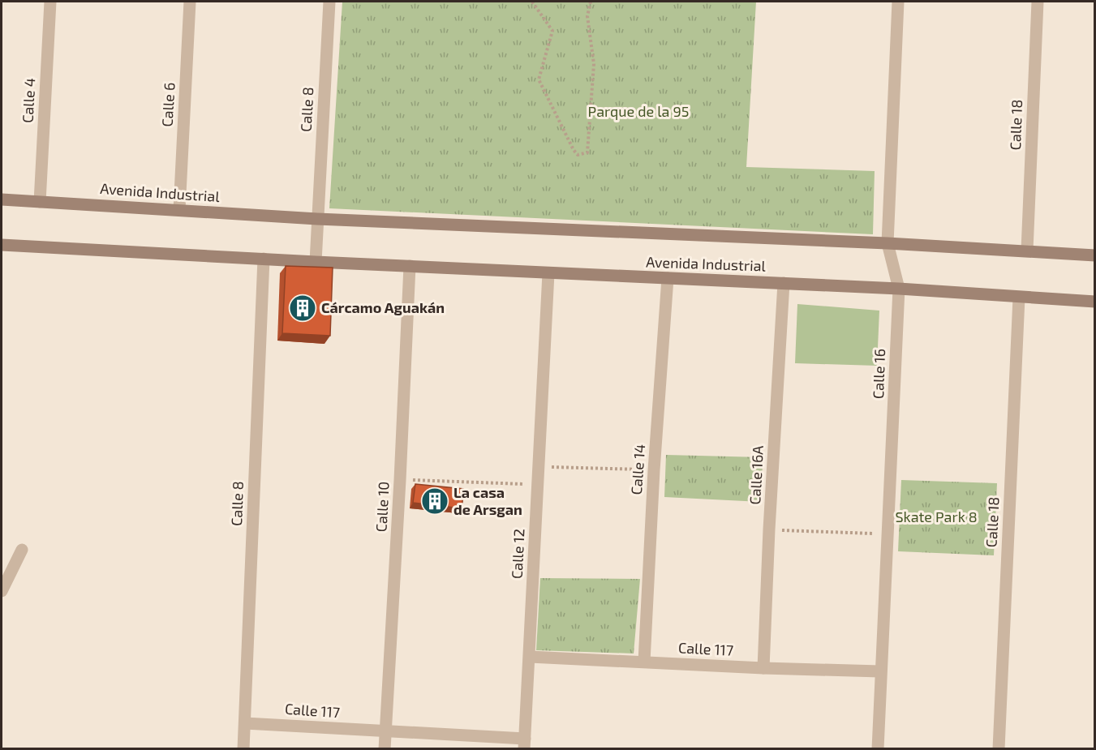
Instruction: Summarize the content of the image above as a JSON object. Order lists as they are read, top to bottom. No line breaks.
{"streets":{"street":["Calle 4","Calle 6","Calle 8","Calle 18","Avenida Industrial","Calle 16","Calle 14","Calle 16A","Calle 10","Calle 12","Calle 117"]},"crossings":[["Calle 4","Avenida Industrial"],["Calle 6","Avenida Industrial"],["Calle 8","Avenida Industrial"],["Calle 8","Calle 117"],["Calle 18","Avenida Industrial"],["Avenida Industrial","Calle 16"],["Avenida Industrial","Calle 14"],["Avenida Industrial","Calle 16A"],["Avenida Industrial","Calle 10"],["Avenida Industrial","Calle 12"],["Calle 16","Calle 117"],["Calle 14","Calle 117"],["Calle 16A","Calle 117"],["Calle 10","Calle 117"],["Calle 12","Calle 117"]],"parks":["Parque de la 95","Skate Park 8"],"places":{"building":["Cárcamo Aguakán","La casa de Arsgan"]}}
